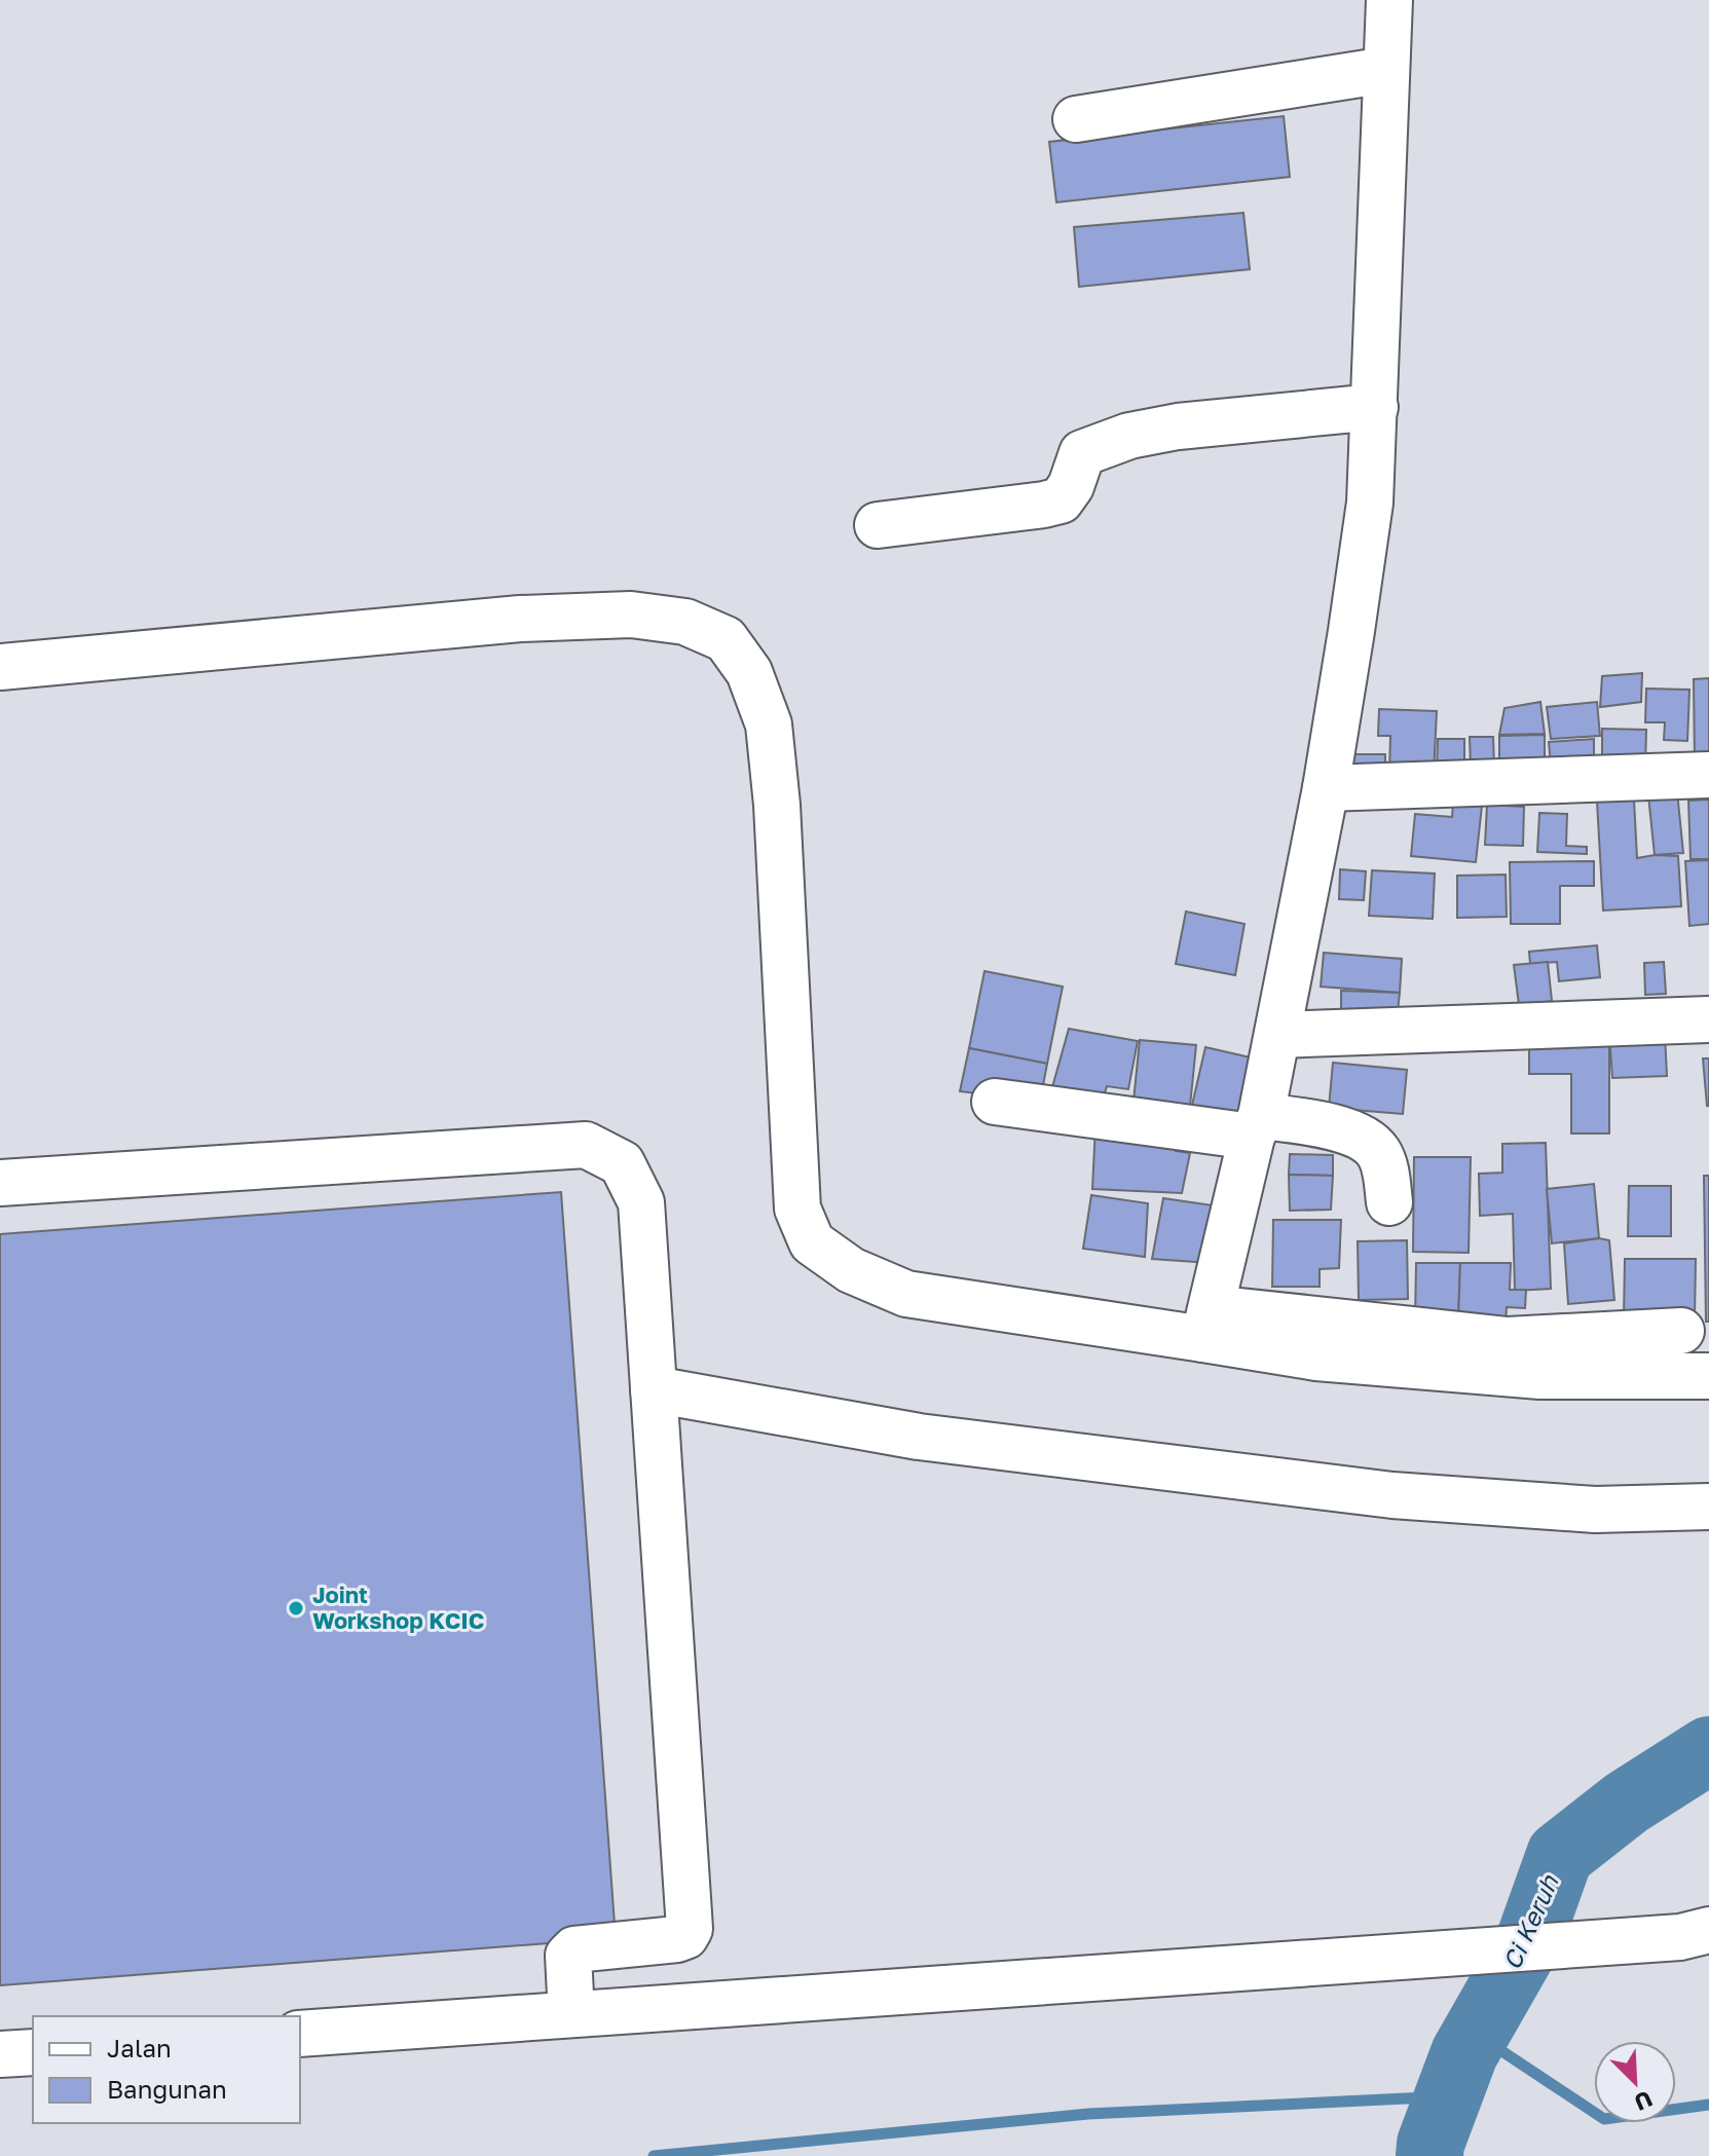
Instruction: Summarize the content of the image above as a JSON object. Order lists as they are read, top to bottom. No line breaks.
{"water":["Ci Keruh"],"places":["Joint Workshop KCIC"],"legend":["Jalan","Bangunan"],"north":"bottom right"}
